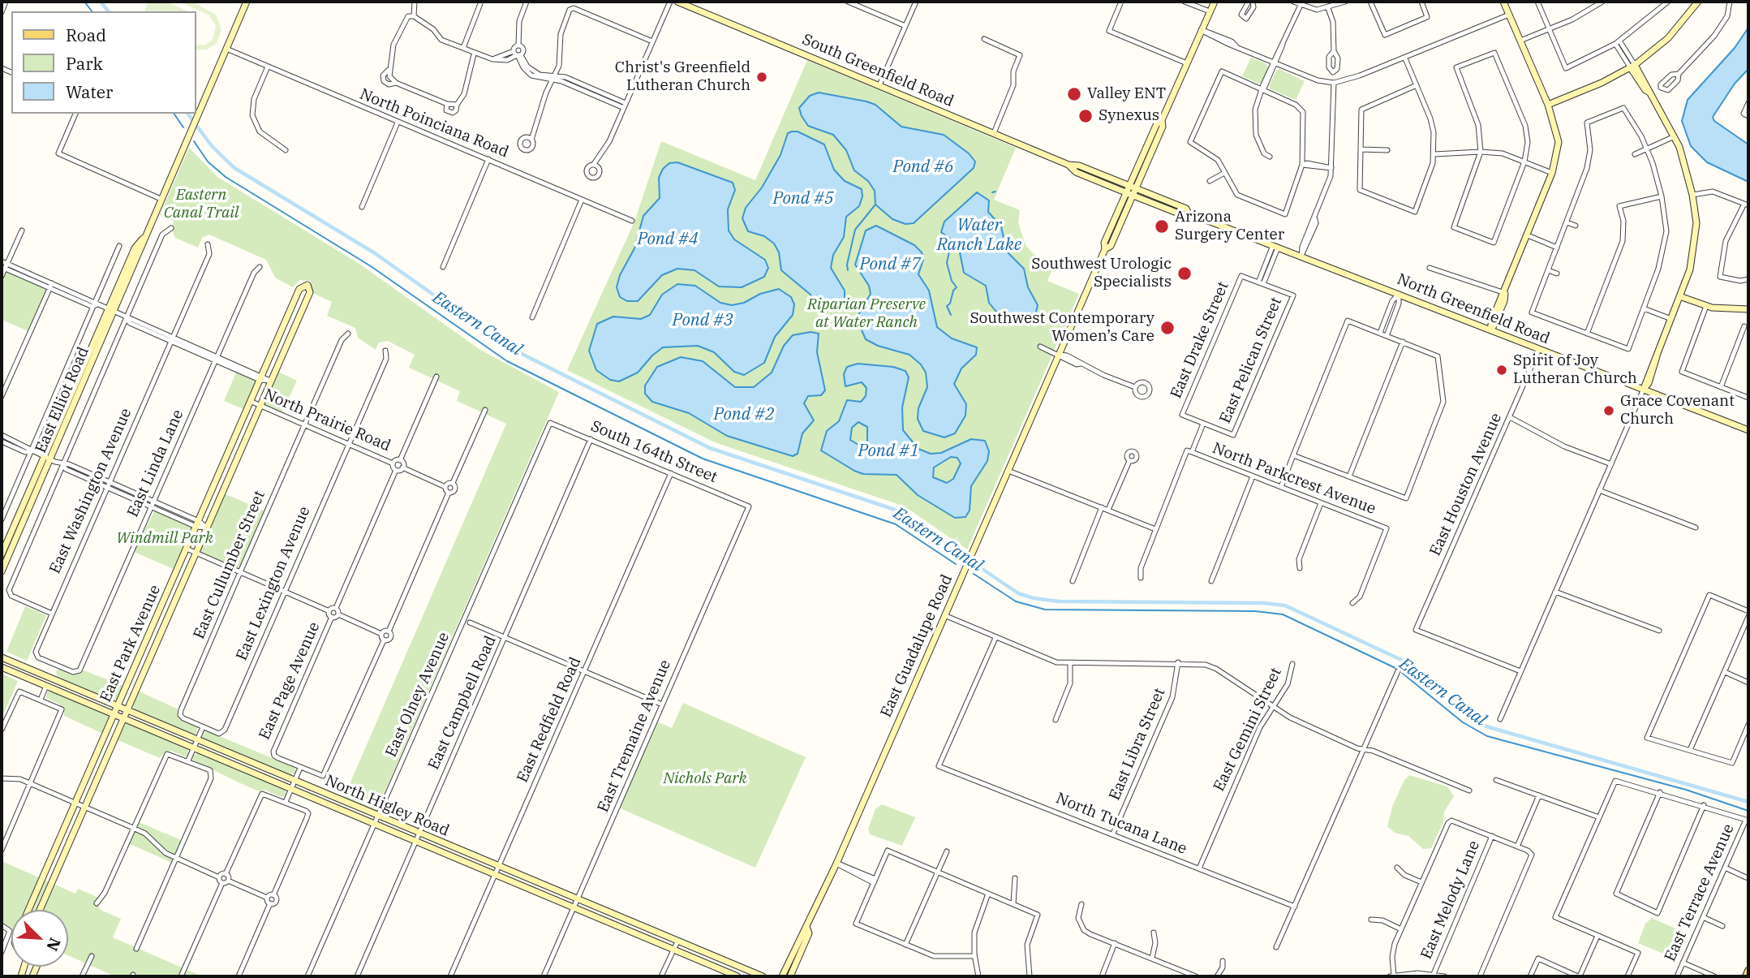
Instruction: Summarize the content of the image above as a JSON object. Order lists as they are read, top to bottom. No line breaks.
{"streets":{"main road":["South Greenfield Road","North Greenfield Road","East Elliot Road","East Park Avenue","East Guadalupe Road","North Higley Road"],"street":["North Poinciana Road","East Drake Street","East Pelican Street","North Prairie Road","South 164th Street","East Linda Lane","North Parkcrest Avenue","East Houston Avenue","East Washington Avenue","East Cullumber Street","East Lexington Avenue","East Page Avenue","East Olney Avenue","East Campbell Road","East Redfield Road","East Gemini Street","East Tremaine Avenue","East Libra Street","North Tucana Lane","East Terrace Avenue","East Melody Lane"]},"crossings":[["South Greenfield Road","North Greenfield Road"],["South Greenfield Road","East Guadalupe Road"],["North Poinciana Road","East Elliot Road"],["North Greenfield Road","East Houston Avenue"],["North Greenfield Road","East Guadalupe Road"],["East Drake Street","East Pelican Street"],["East Elliot Road","North Prairie Road"],["North Prairie Road","East Linda Lane"],["North Prairie Road","East Washington Avenue"],["North Prairie Road","East Cullumber Street"],["North Prairie Road","East Lexington Avenue"],["North Prairie Road","East Park Avenue"],["South 164th Street","East Olney Avenue"],["South 164th Street","East Campbell Road"],["South 164th Street","East Redfield Road"],["South 164th Street","East Tremaine Avenue"],["East Linda Lane","East Washington Avenue"],["East Cullumber Street","East Lexington Avenue"],["East Park Avenue","North Higley Road"],["East Olney Avenue","North Higley Road"],["East Campbell Road","North Higley Road"],["East Redfield Road","North Higley Road"],["East Gemini Street","North Tucana Lane"],["East Tremaine Avenue","North Higley Road"],["East Libra Street","North Tucana Lane"]],"water":["Pond #6","Pond #5","Water Ranch Lake","Pond #4","Pond #7","Pond #3","Eastern Canal","Pond #2","Pond #1"],"parks":["Eastern Canal Trail","Riparian Preserve at Water Ranch","Windmill Park","Nichols Park"],"places":["Christ's Greenfield Lutheran Church","Valley ENT","Synexus","Arizona Surgery Center","Southwest Urologic Specialists","Southwest Contemporary Women’s Care","Spirit of Joy Lutheran Church","Grace Covenant Church"],"legend":["Road","Park","Water"],"north":"bottom right"}
